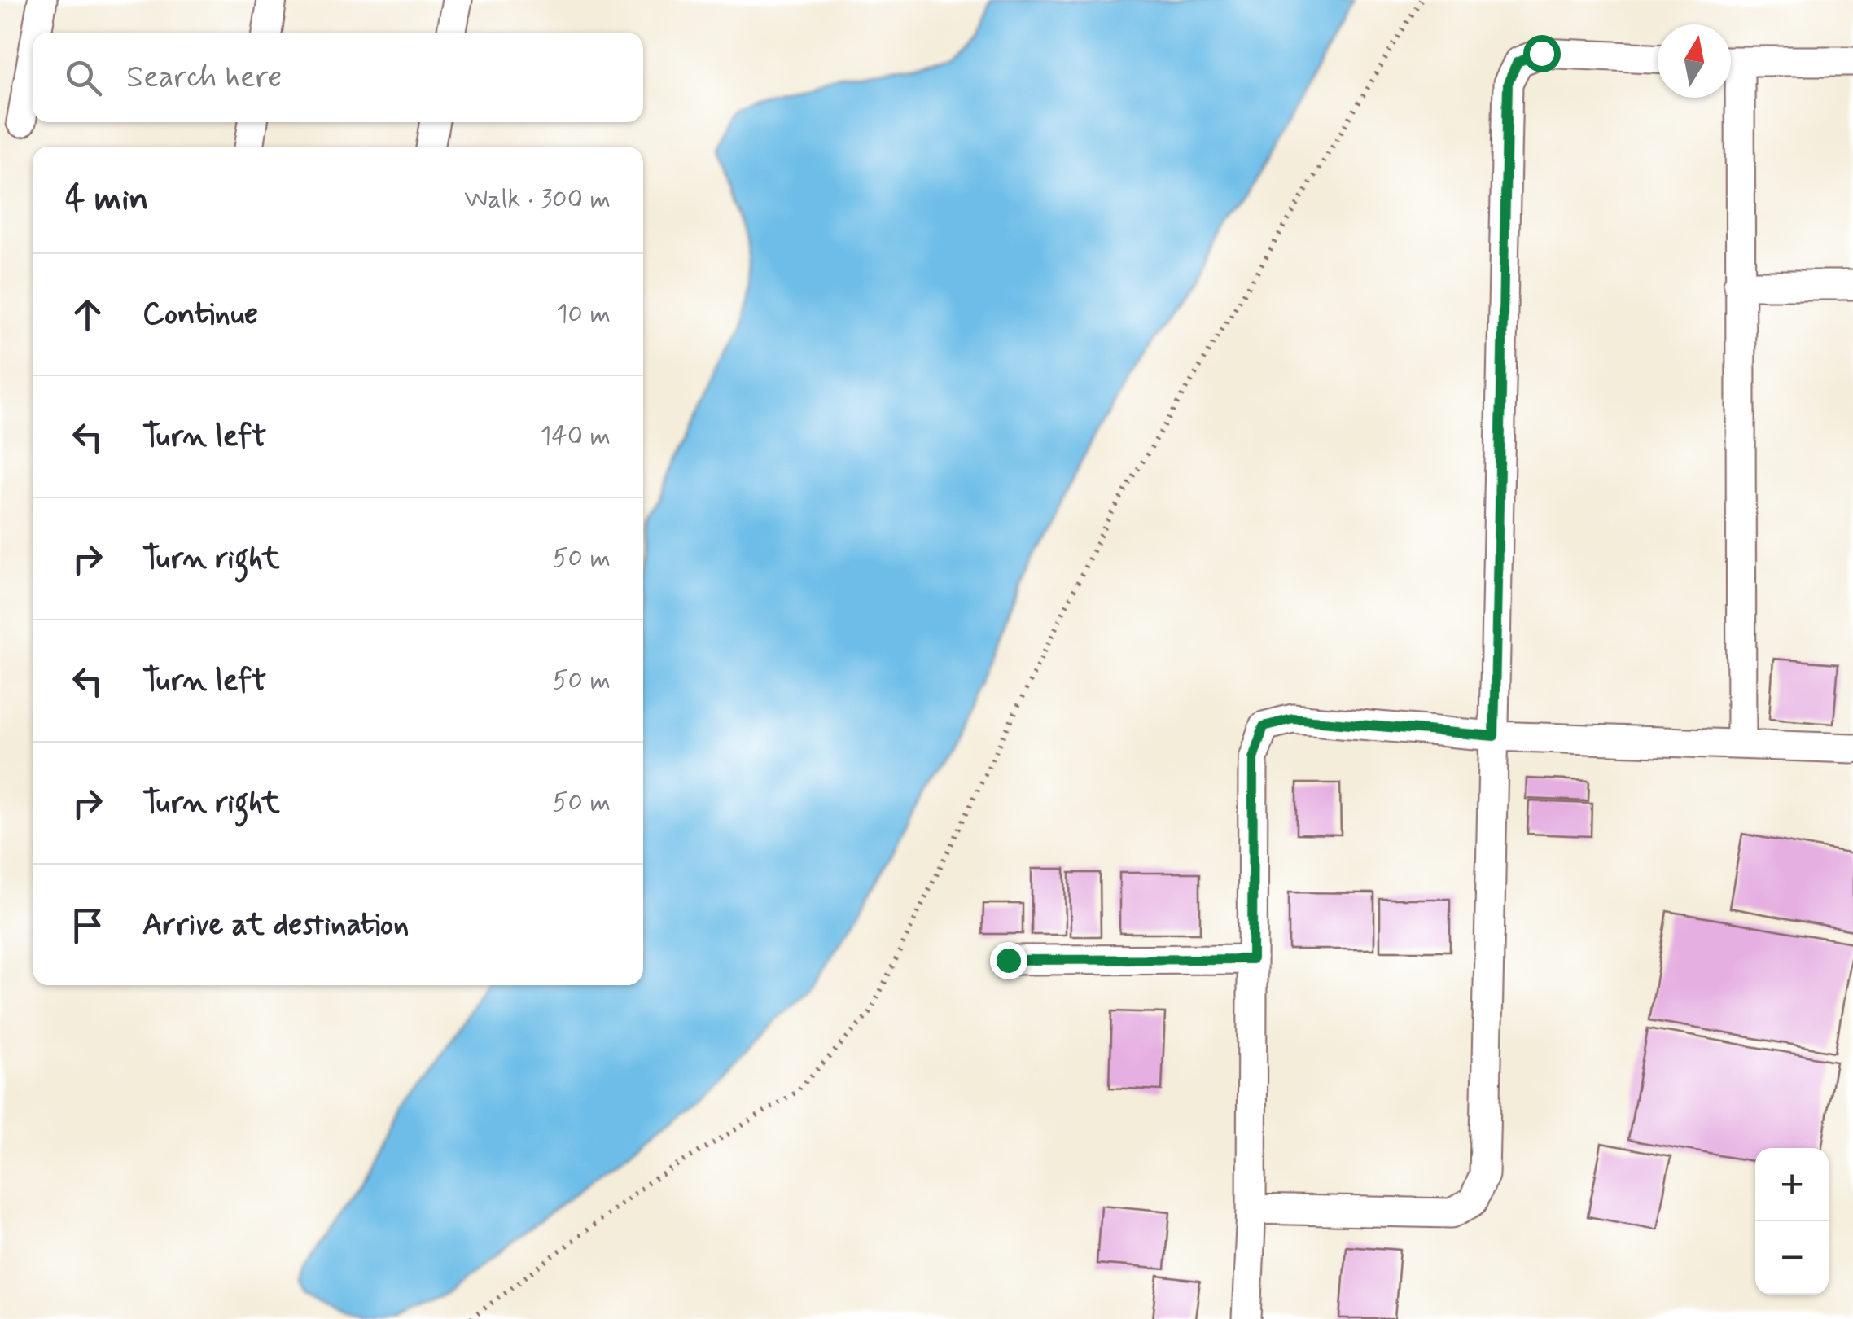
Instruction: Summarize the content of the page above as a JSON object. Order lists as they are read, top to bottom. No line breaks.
{"north":"top","page":{"search":"Search here","heading":["4 min","Walk · 300 m"],"list":[["Continue","10 m"],["Turn left","140 m"],["Turn right","50 m"],["Turn left","50 m"],["Turn right","50 m"],"Arrive at destination"],"map_buttons":["+","−"]}}
